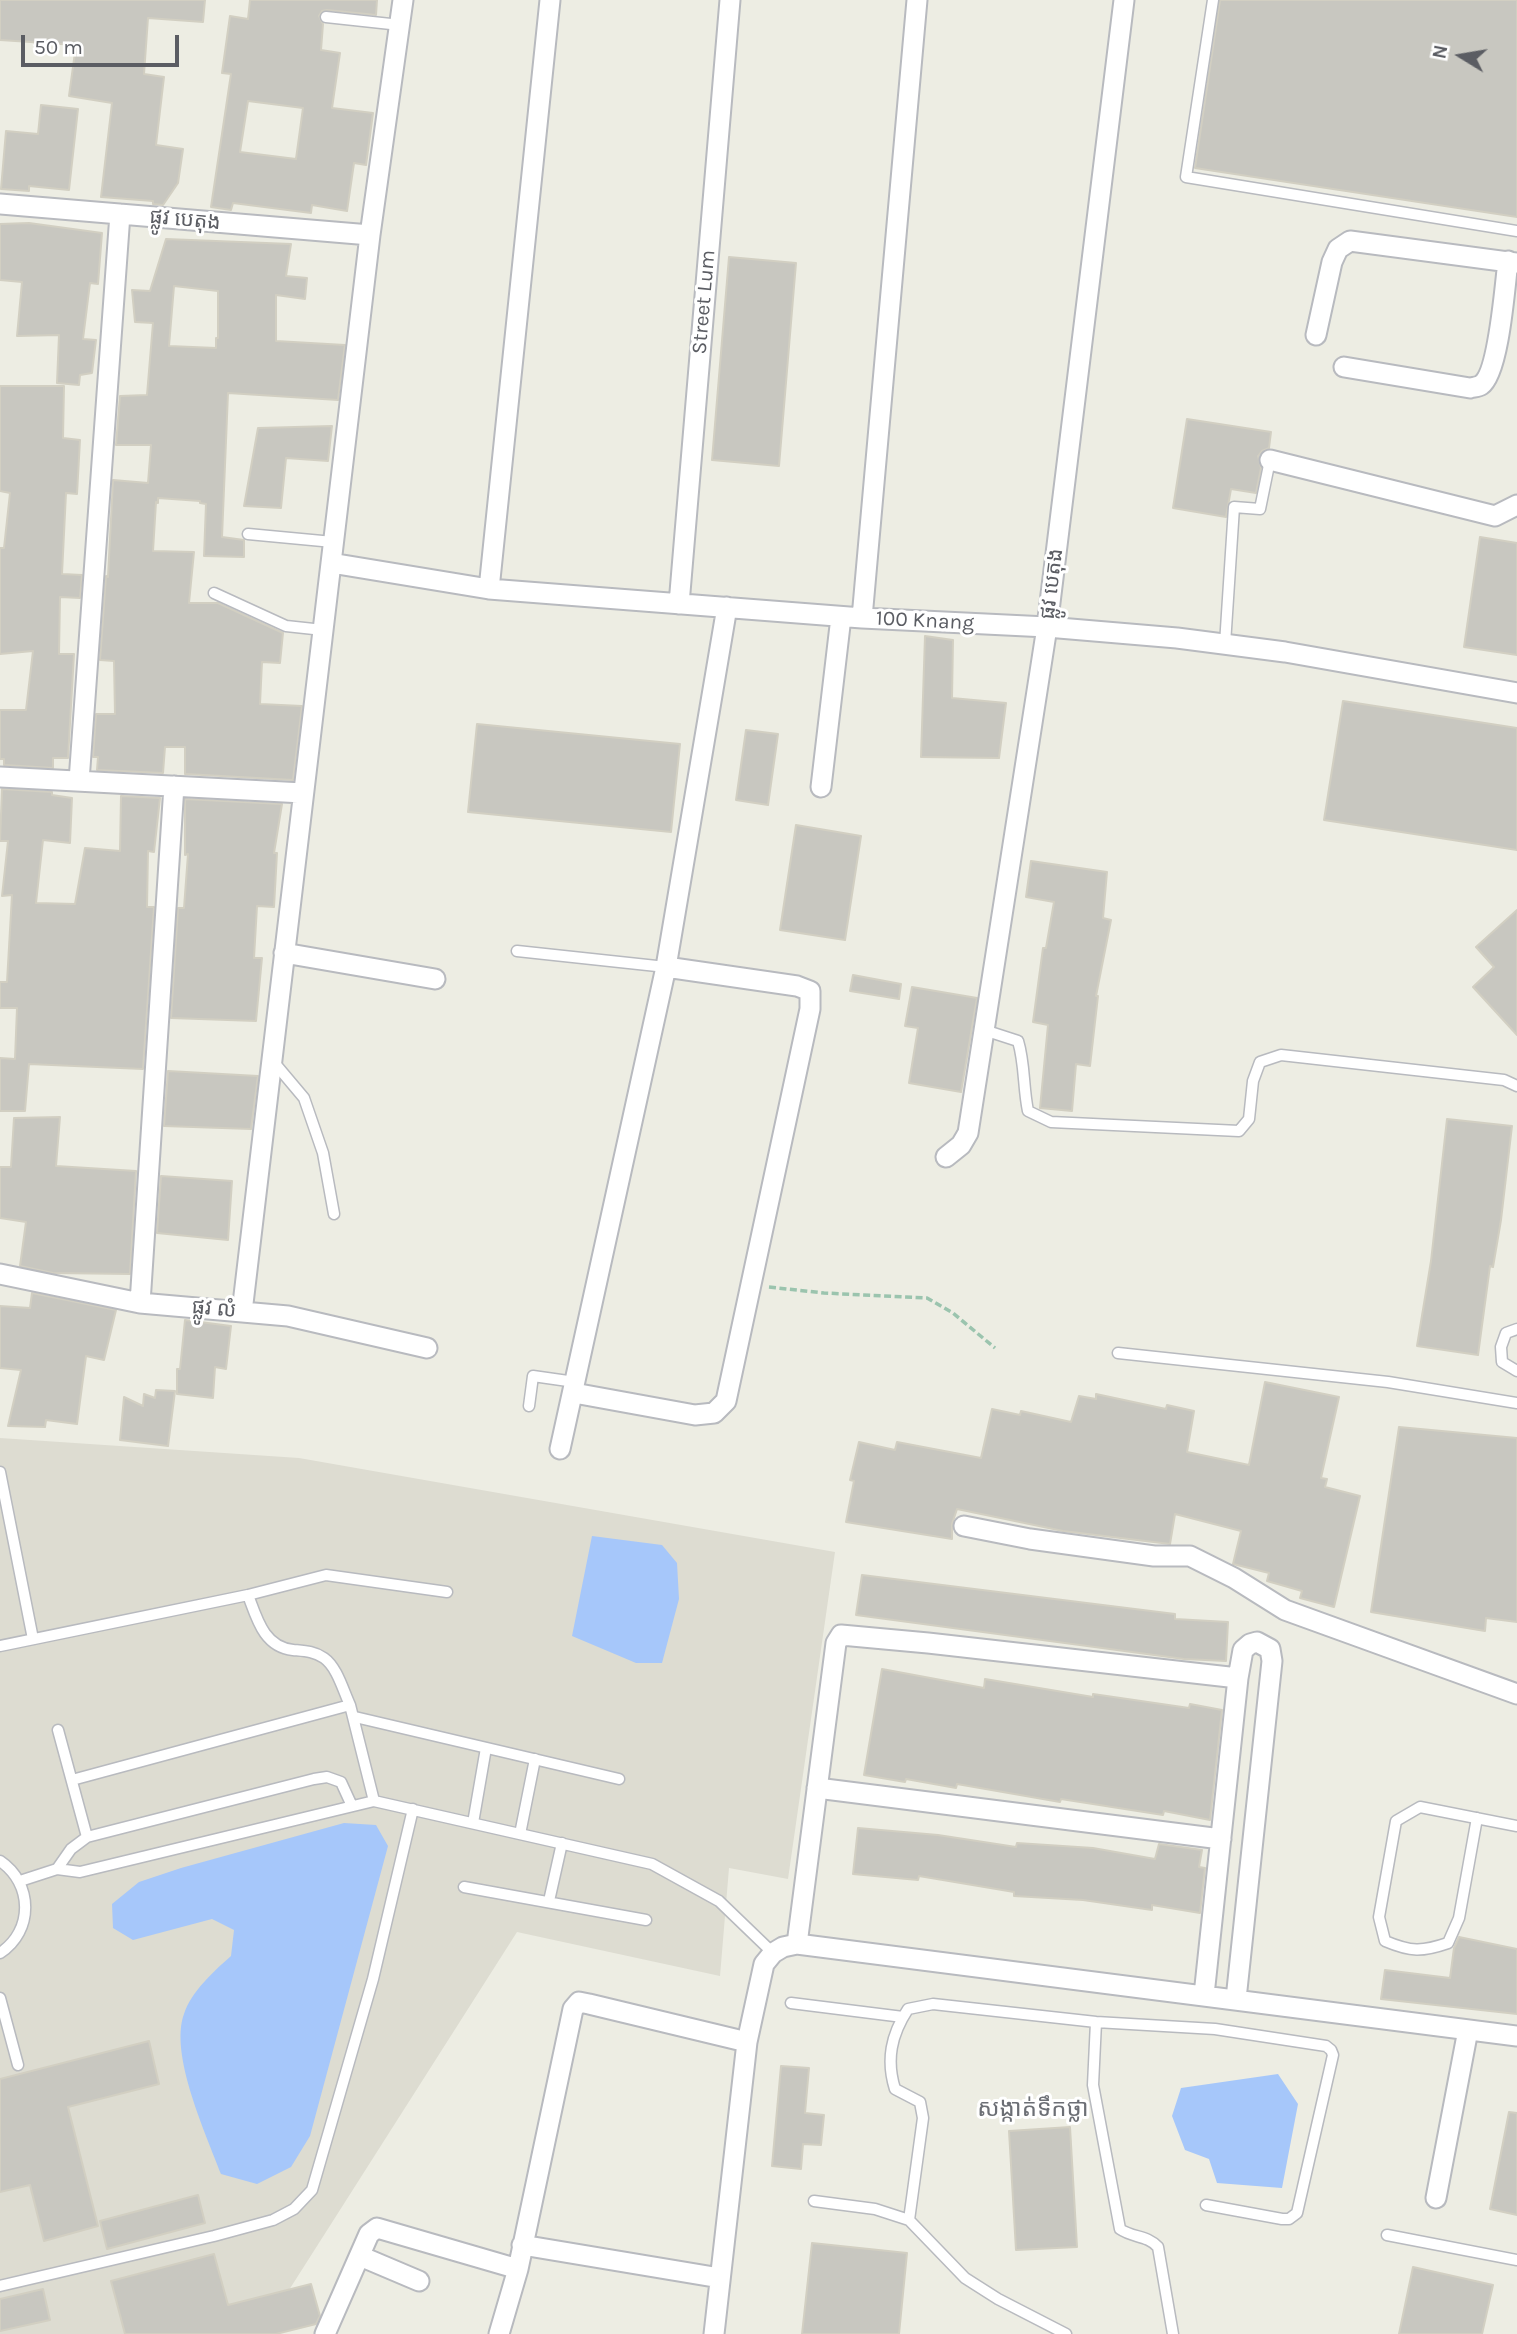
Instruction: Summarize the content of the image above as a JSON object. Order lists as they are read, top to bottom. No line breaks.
{"streets":{"street":["ផ្លូវ បេតុង","Street Lum","100 Knang","ផ្លូវ លំ"]},"crossings":[["ផ្លូវ បេតុង","100 Knang"],["Street Lum","100 Knang"]],"districts":["សង្កាត់ទឹកថ្លា"],"scale_bar":"50 m","north":"left"}
